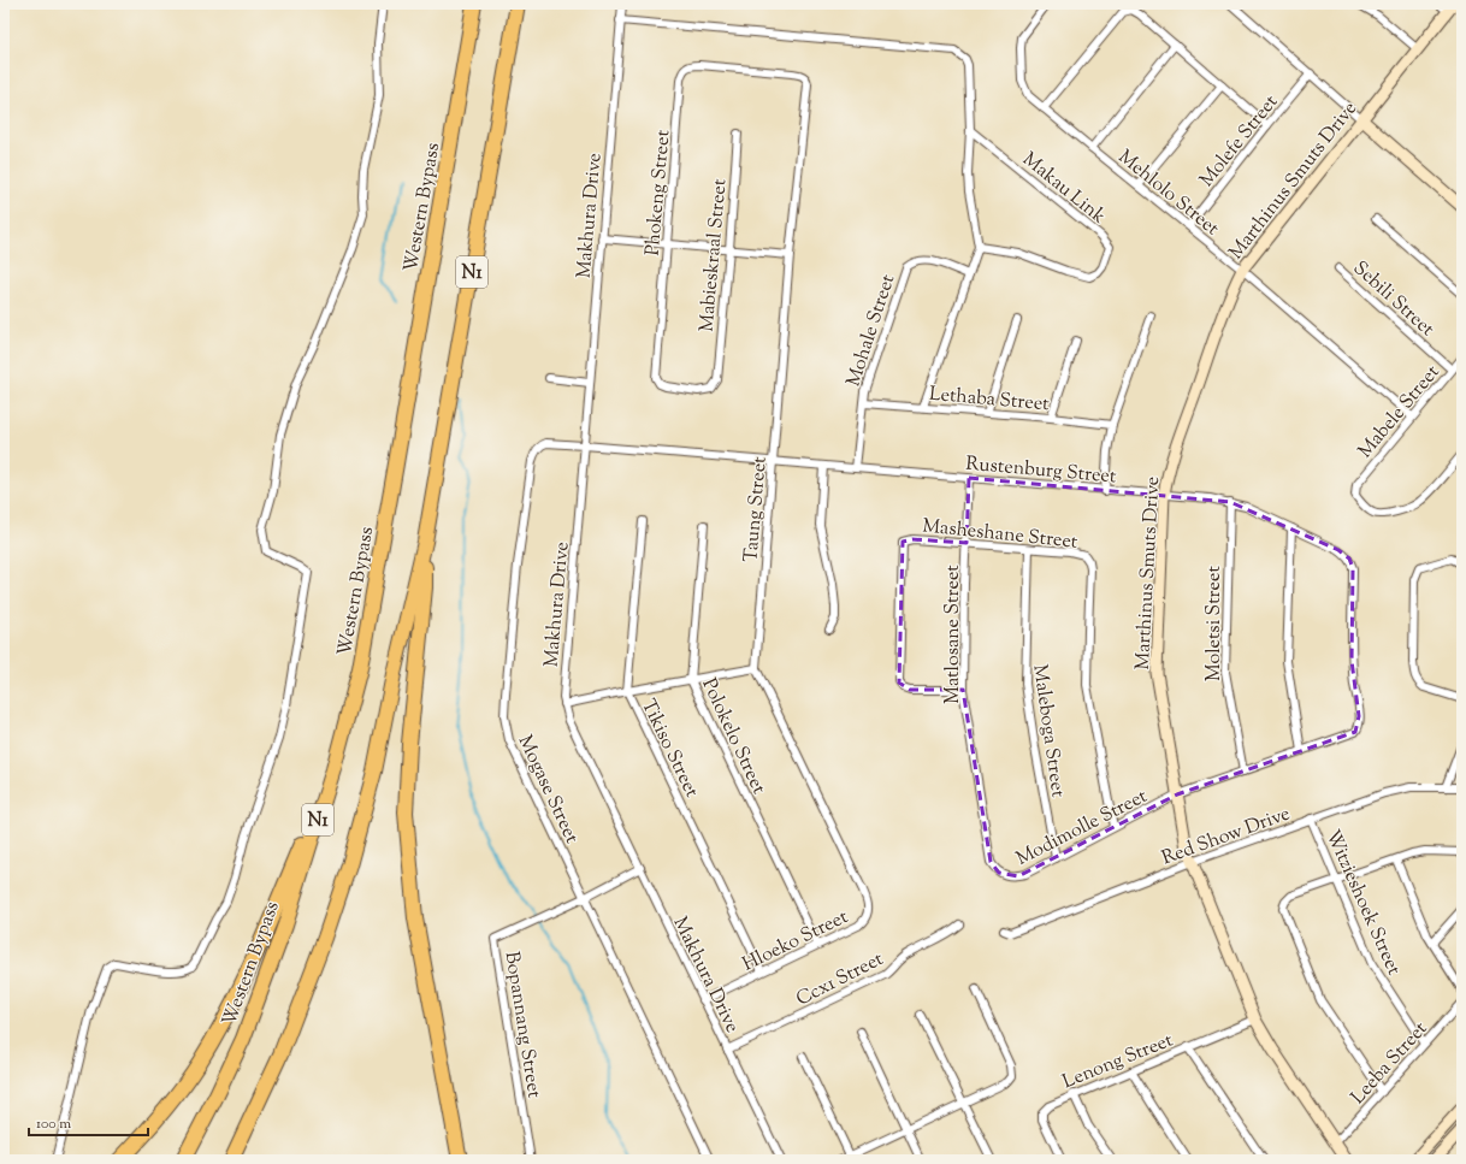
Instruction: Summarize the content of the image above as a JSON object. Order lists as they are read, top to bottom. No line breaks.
{"streets":{"highway":["Western Bypass","N1"],"street":["Molefe Street","Marthinus Smuts Drive","Makau Link","Mehlolo Street","Phokeng Street","Makhura Drive","Mabieskraal Street","Sebili Street","Mohale Street","Lethaba Street","Mabele Street","Rustenburg Street","Taung Street","Masheshane Street","Moletsi Street","Matlosane Street","Maleboga Street","Polokelo Street","Tikiso Street","Mogase Street","Modimolle Street","Red Show Drive","Witzieshoek Street","Hloeko Street","Ccx1 Street","Bopannang Street","Lenong Street","Leeba Street"]},"crossings":[["Molefe Street","Mehlolo Street"],["Marthinus Smuts Drive","Mehlolo Street"],["Marthinus Smuts Drive","Rustenburg Street"],["Marthinus Smuts Drive","Modimolle Street"],["Marthinus Smuts Drive","Red Show Drive"],["Marthinus Smuts Drive","Lenong Street"],["Marthinus Smuts Drive","Leeba Street"],["Mehlolo Street","Mabele Street"],["Phokeng Street","Mabieskraal Street"],["Phokeng Street","Taung Street"],["Makhura Drive","Rustenburg Street"],["Makhura Drive","Mogase Street"],["Makhura Drive","Hloeko Street"],["Makhura Drive","Ccx1 Street"],["Makhura Drive","Bopannang Street"],["Sebili Street","Mabele Street"],["Mohale Street","Lethaba Street"],["Mohale Street","Rustenburg Street"],["Rustenburg Street","Taung Street"],["Rustenburg Street","Moletsi Street"],["Rustenburg Street","Matlosane Street"],["Rustenburg Street","Mogase Street"],["Rustenburg Street","Modimolle Street"],["Taung Street","Hloeko Street"],["Masheshane Street","Matlosane Street"],["Masheshane Street","Maleboga Street"],["Masheshane Street","Modimolle Street"],["Matlosane Street","Modimolle Street"],["Maleboga Street","Modimolle Street"],["Polokelo Street","Hloeko Street"],["Tikiso Street","Hloeko Street"],["Mogase Street","Bopannang Street"],["Red Show Drive","Witzieshoek Street"],["Witzieshoek Street","Leeba Street"]],"scale_bar":"100 m"}
